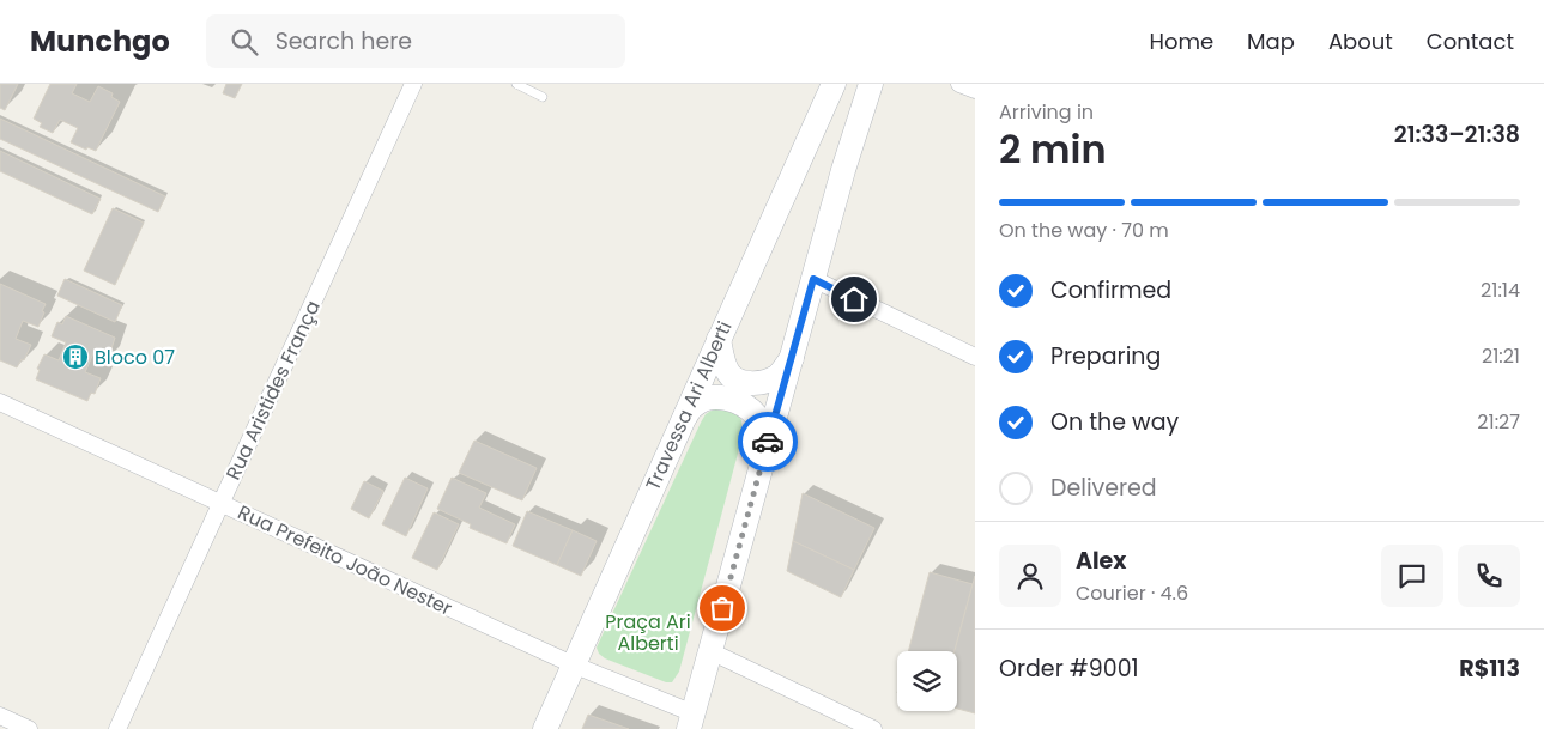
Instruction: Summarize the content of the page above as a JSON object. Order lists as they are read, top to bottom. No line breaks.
{"streets":{"main road":["Travessa Ari Alberti"],"street":["Rua Aristides França","Rua Prefeito João Nester"]},"crossings":[["Rua Aristides França","Rua Prefeito João Nester"],["Travessa Ari Alberti","Rua Prefeito João Nester"]],"parks":["Praça Ari Alberti"],"places":{"building":["Bloco 07"]},"page":{"header":"Munchgo","search":"Search here","nav":["Home","Map","About","Contact"],"heading":["2 min","Arriving in","21:33–21:38"],"panel":["Alex","Courier · 4.6","Order #9001","R$113"],"bar":"On the way · 70 m","list":[["Confirmed","21:14"],["Preparing","21:21"],["On the way","21:27"],"Delivered"]}}
